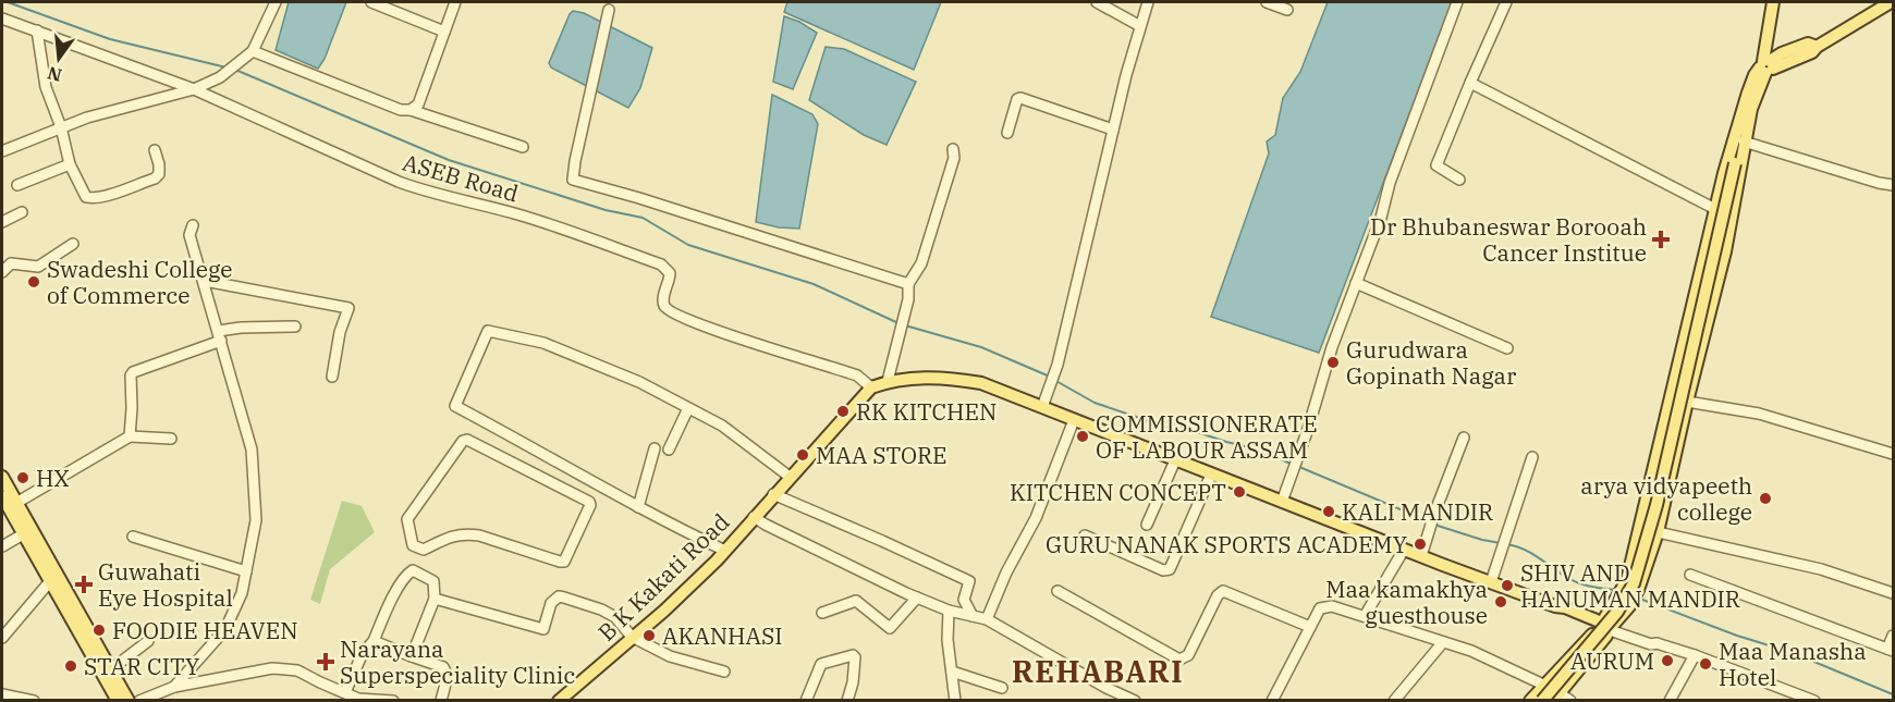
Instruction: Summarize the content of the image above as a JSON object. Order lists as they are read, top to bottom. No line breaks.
{"streets":{"main road":["B K Kakati Road"],"street":["ASEB Road"]},"crossings":[["ASEB Road","B K Kakati Road"]],"districts":["REHABARI"],"places":{"health":["Dr Bhubaneswar Borooah Cancer Institue","Guwahati Eye Hospital","Narayana Superspeciality Clinic"],"other":["Swadeshi College of Commerce","Gurudwara Gopinath Nagar","RK KITCHEN","COMMISSIONERATE OF LABOUR ASSAM","MAA STORE","HX","KITCHEN CONCEPT","arya vidyapeeth college","KALI MANDIR","GURU NANAK SPORTS ACADEMY","SHIV AND HANUMAN MANDIR","Maa kamakhya guesthouse","FOODIE HEAVEN","AKANHASI","AURUM","Maa Manasha Hotel","STAR CITY"]},"north":"bottom"}
